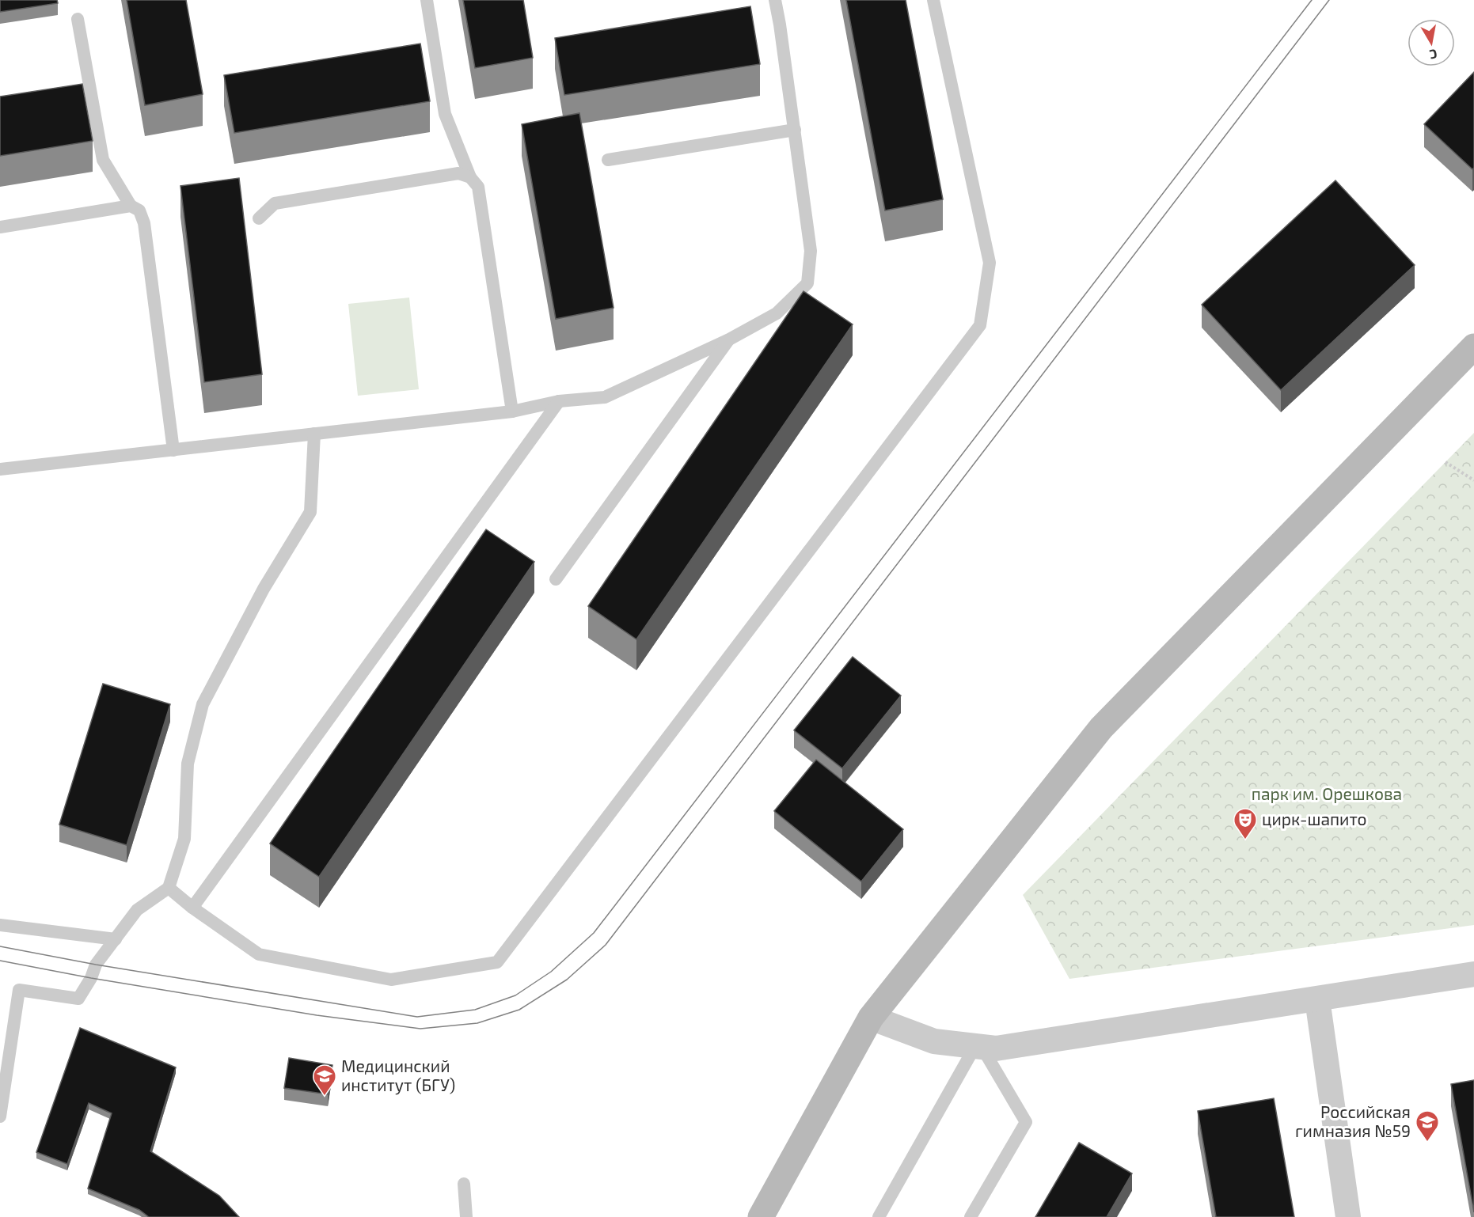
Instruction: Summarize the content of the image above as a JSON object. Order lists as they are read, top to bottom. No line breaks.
{"parks":["парк им. Орешкова"],"places":{"theatre":["цирк-шапито"],"school or university":["Медицинский институт (БГУ)","Российская гимназия №59"]},"north":"bottom"}
